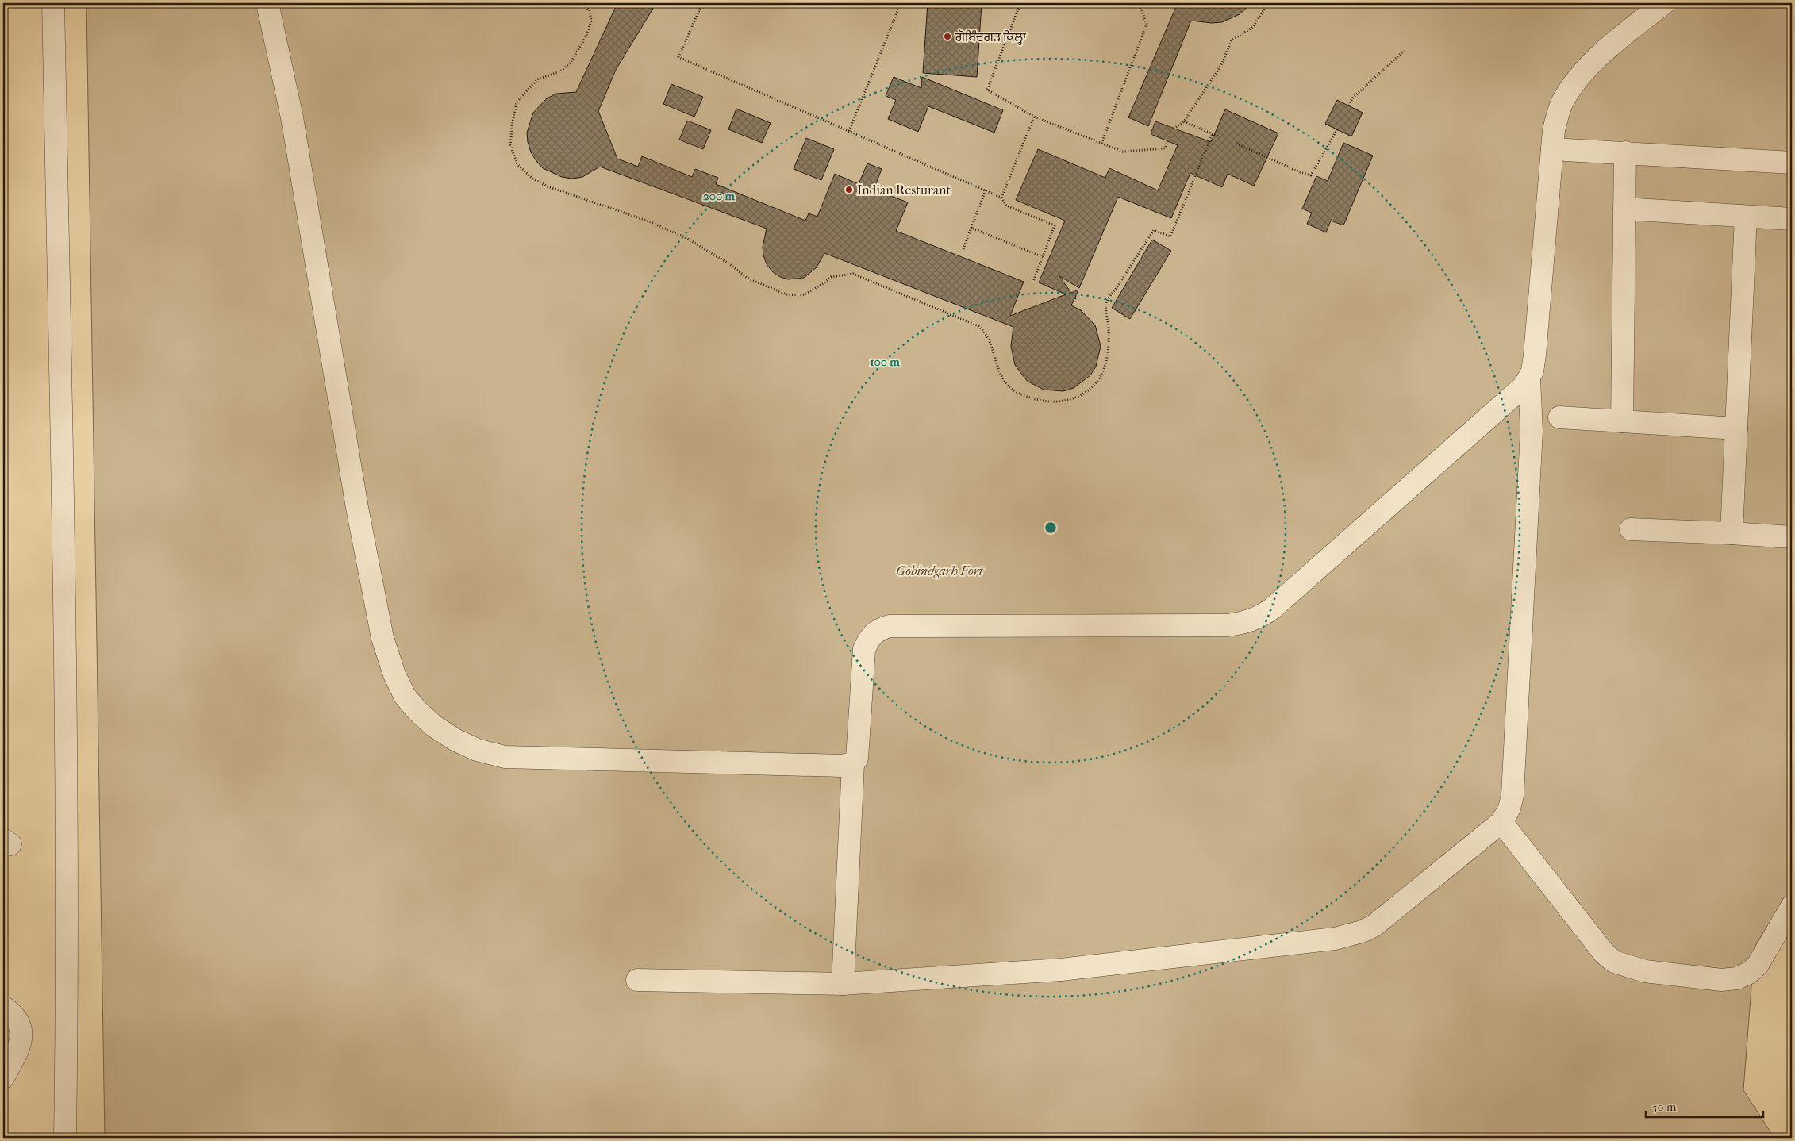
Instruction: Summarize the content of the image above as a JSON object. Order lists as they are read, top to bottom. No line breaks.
{"parks":["Gobindgarh Fort"],"places":["ਗੋਬਿੰਦਗੜ ਕਿਲ੍ਹਾ","Indian Resturant"],"scale_bar":"50 m","rings":["200 m","100 m"]}
